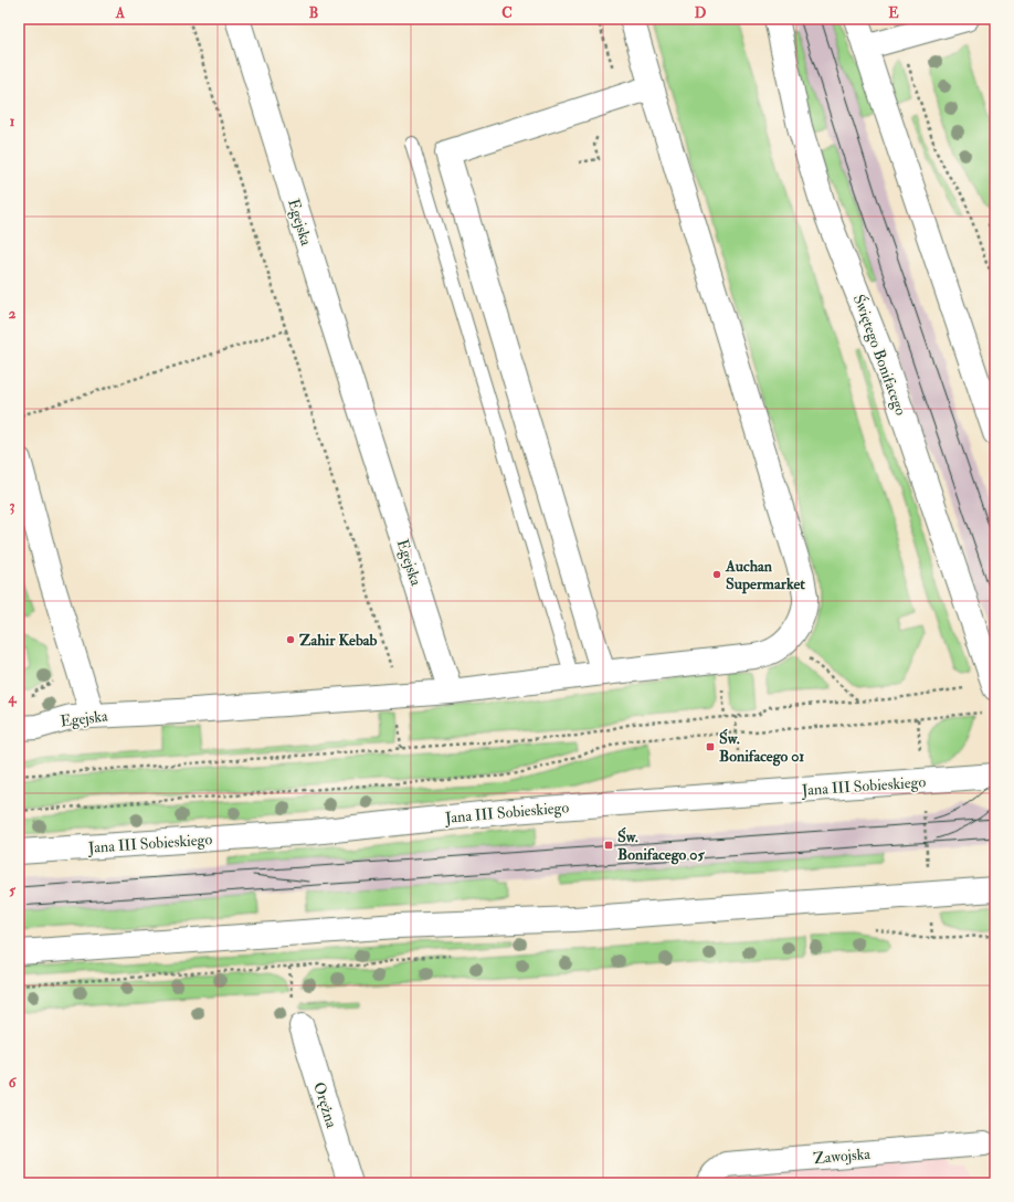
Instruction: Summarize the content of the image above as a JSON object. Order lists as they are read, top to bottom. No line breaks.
{"streets":{"street":["Egejska","Świętego Bonifacego","Jana III Sobieskiego","Orężna","Zawojska"]},"places":{"other":["Auchan Supermarket","Zahir Kebab"],"transit":["Św. Bonifacego 01","Św. Bonifacego 05"]},"grid":{"columns":["A","B","C","D","E"],"rows":["1","2","3","4","5","6"]}}
